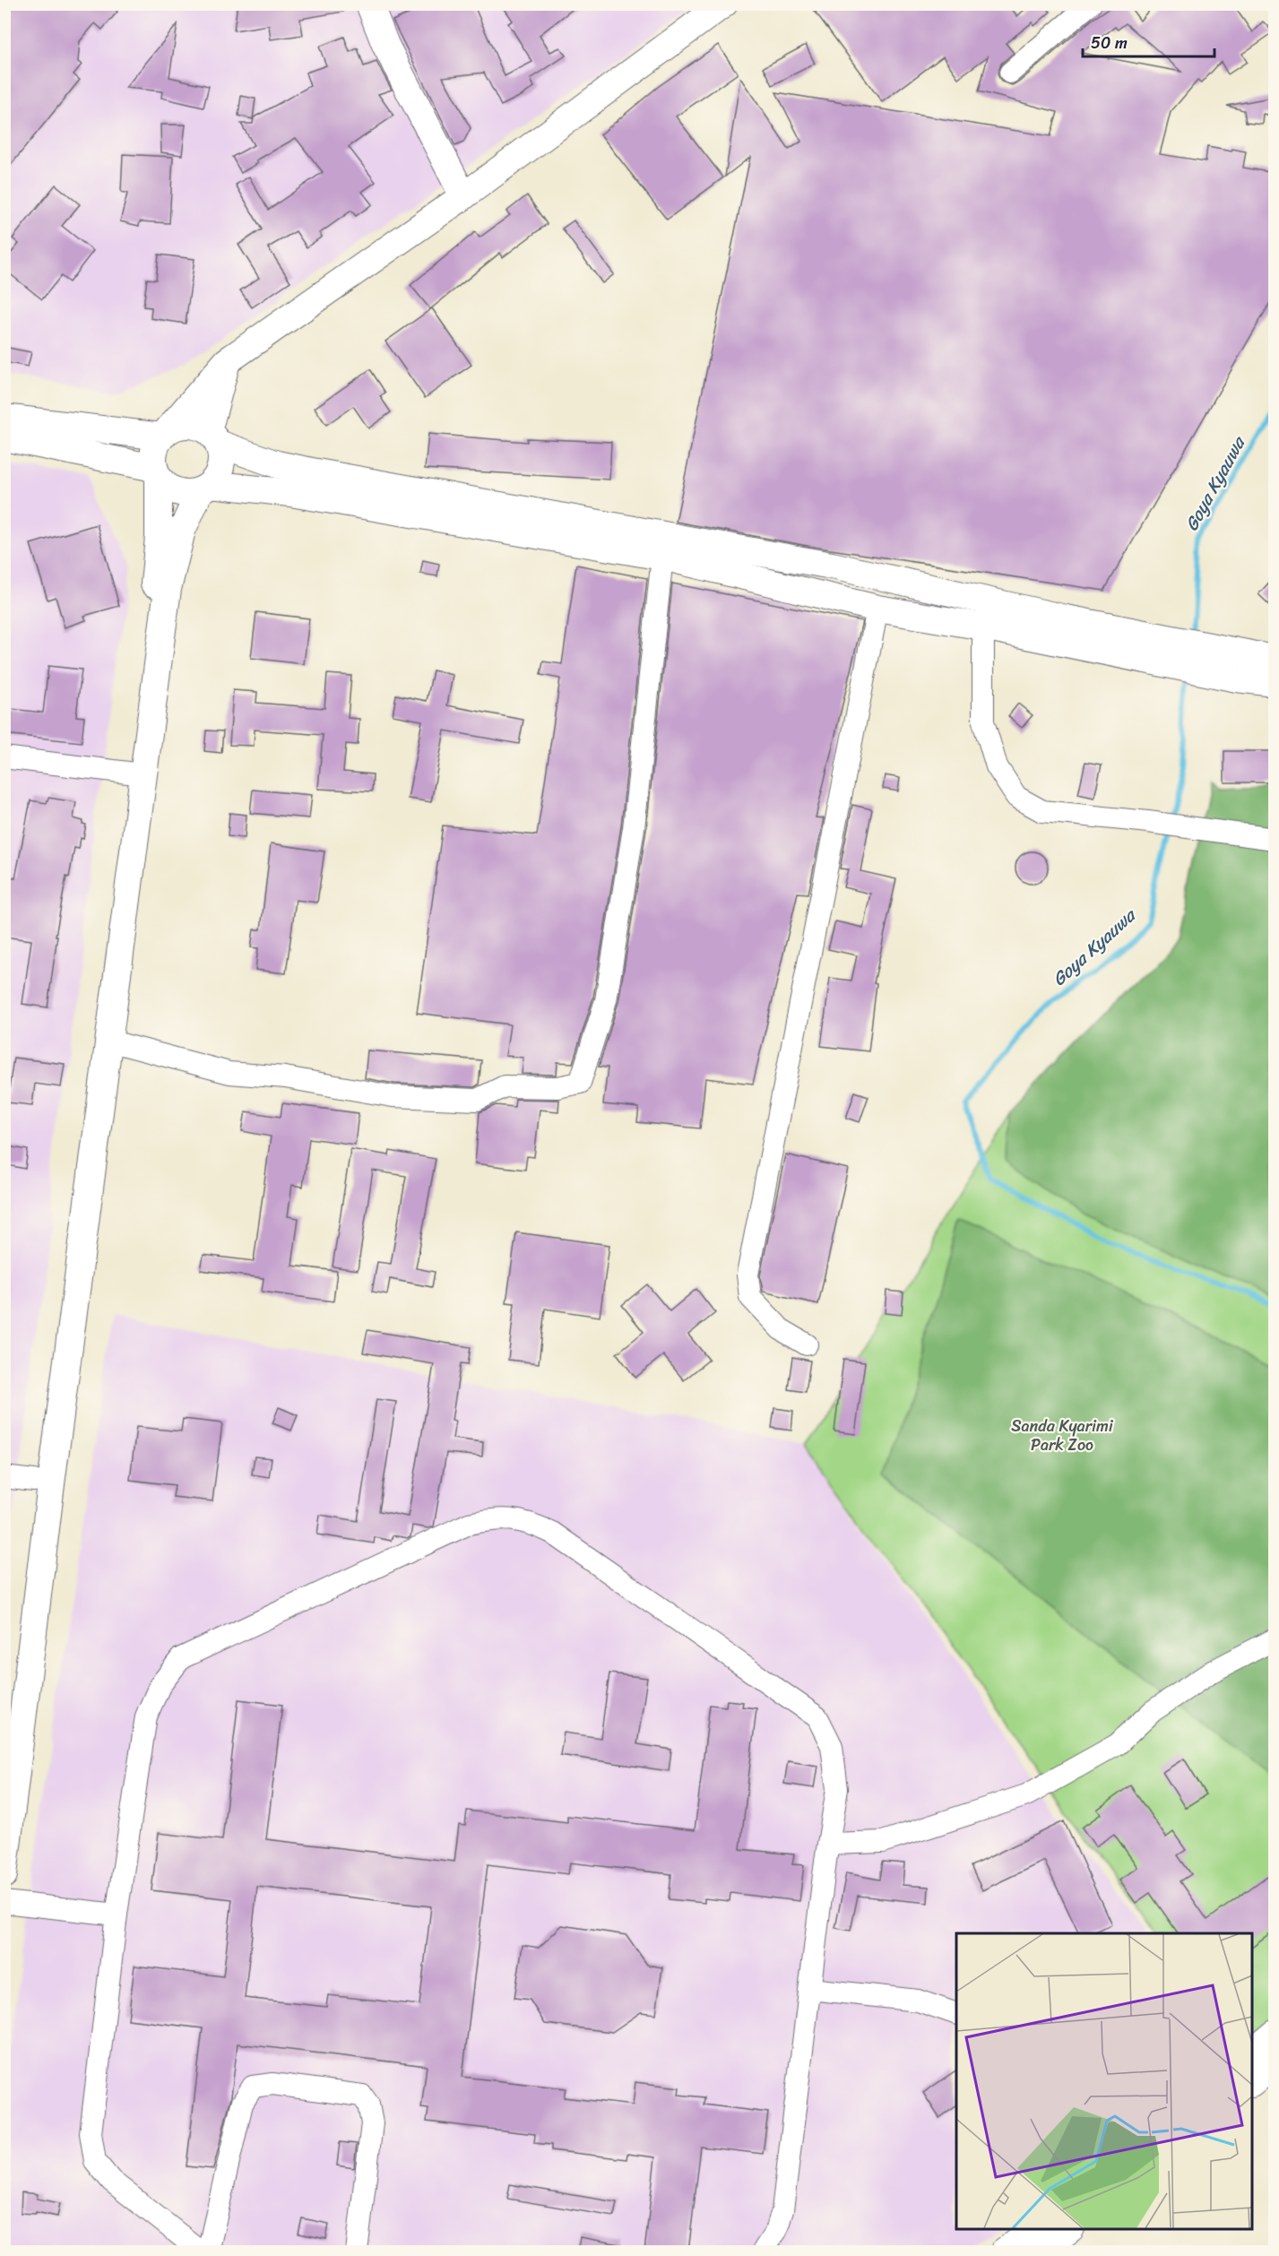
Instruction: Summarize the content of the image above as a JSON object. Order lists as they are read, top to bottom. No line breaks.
{"water":["Goya Kyauwa"],"parks":["Sanda Kyarimi Park Zoo"],"scale_bar":"50 m"}
